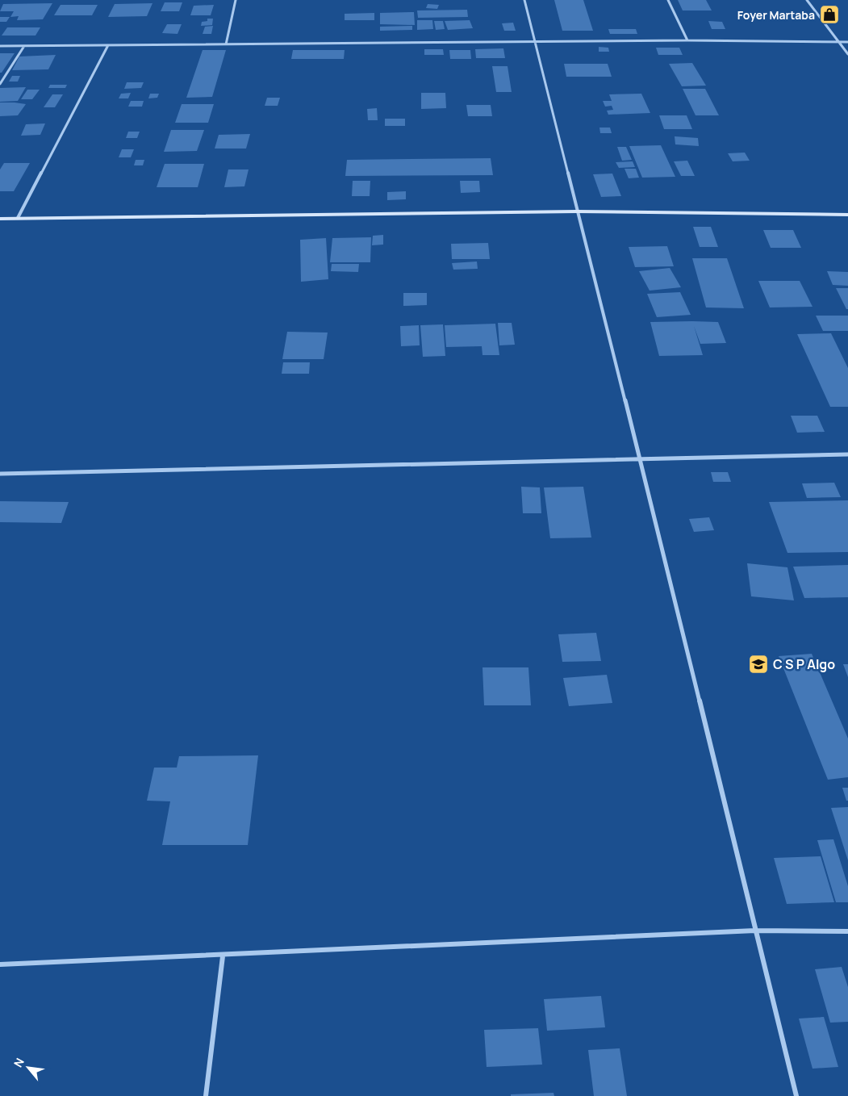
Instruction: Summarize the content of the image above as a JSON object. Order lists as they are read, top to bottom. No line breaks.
{"places":{"shop":["Foyer Martaba"],"school or university":["C S P Algo"]},"north":"top left"}
